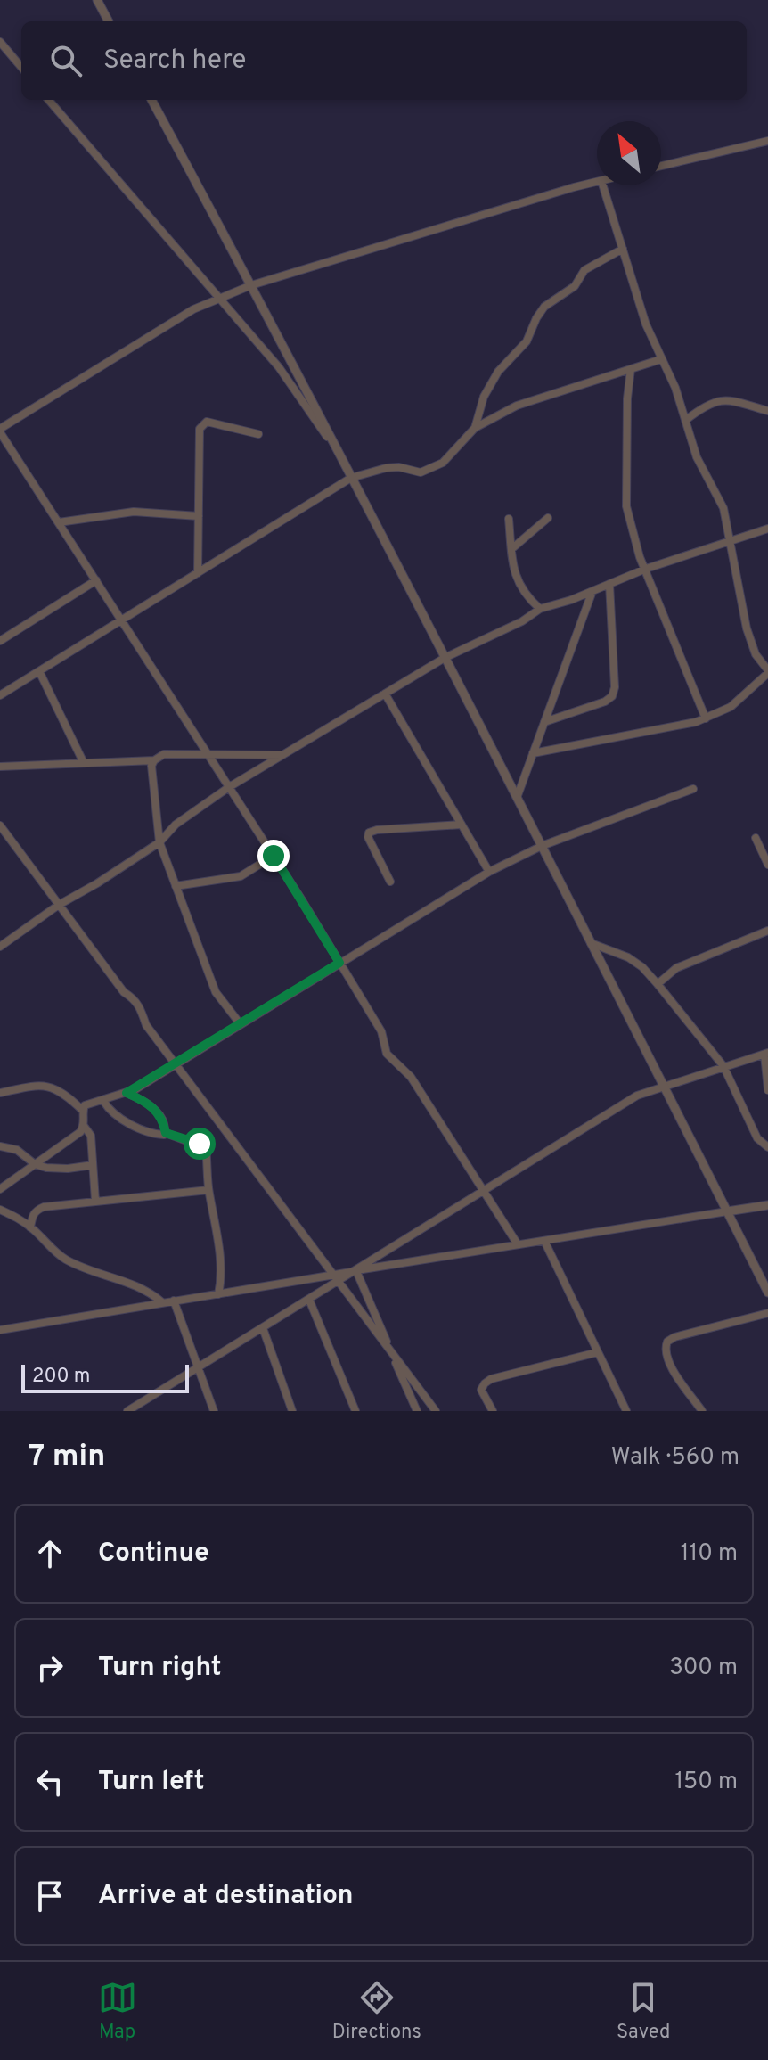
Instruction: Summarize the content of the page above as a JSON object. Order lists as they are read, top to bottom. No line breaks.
{"scale_bar":"200 m","north":"top left","page":{"search":"Search here","scale":"200 m","heading":["7 min","Walk · 560 m"],"list":[["Continue","110 m"],["Turn right","300 m"],["Turn left","150 m"],"Arrive at destination"],"nav":["Map","Directions","Saved"]}}
